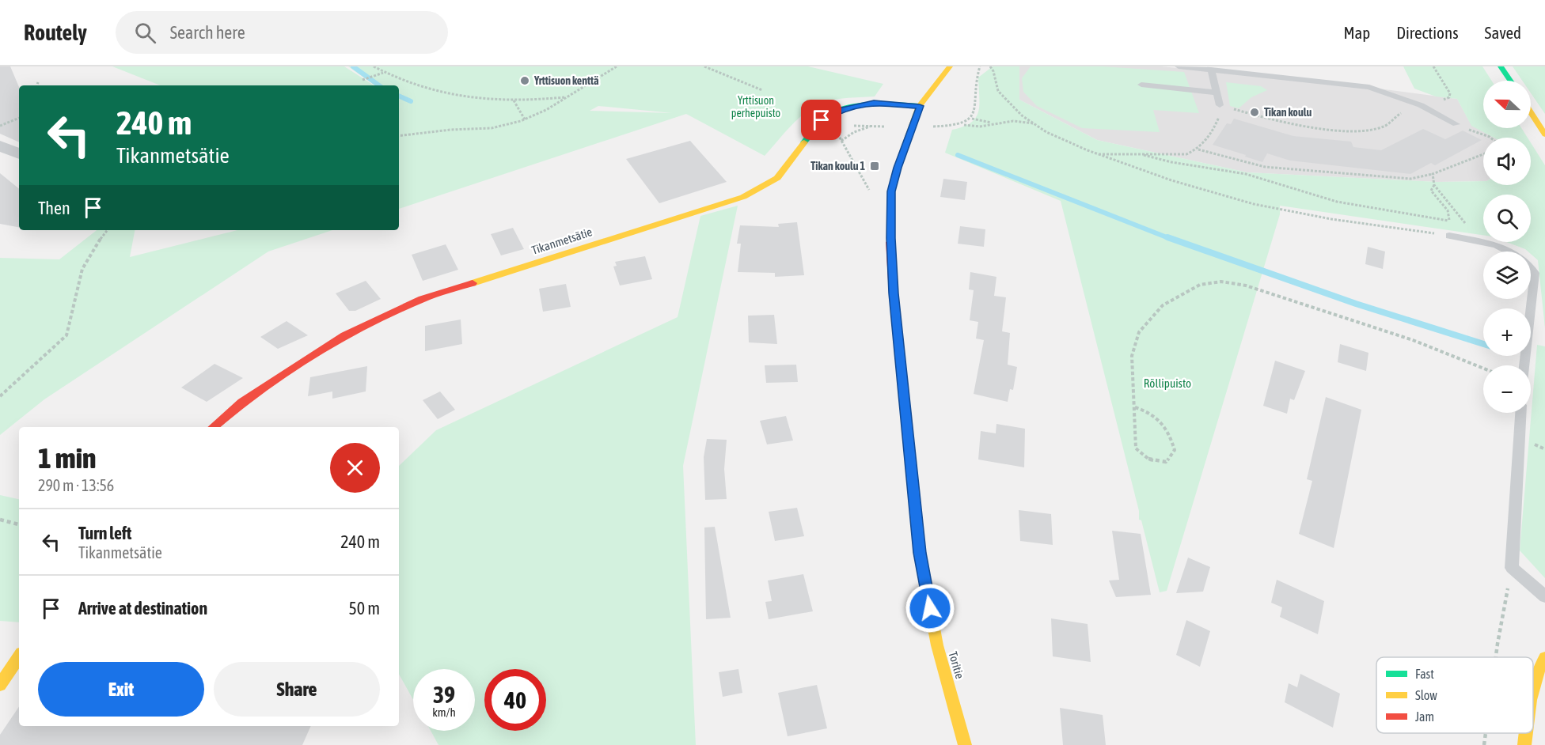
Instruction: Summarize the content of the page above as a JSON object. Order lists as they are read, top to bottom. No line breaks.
{"streets":{"street":["Tikanmetsätie","Toritie"]},"crossings":[["Tikanmetsätie","Toritie"]],"parks":["Yrttisuon perhepuisto","Röllipuisto"],"places":{"other":["Yrttisuon kenttä","Tikan koulu"],"transit":["Tikan koulu 1"]},"legend":["Fast","Slow","Jam"],"north":"left","page":{"header":"Routely","search":"Search here","nav":["Map","Directions","Saved"],"map_buttons":["+","−"],"turn":["240 m","Tikanmetsätie"],"then":"Then","heading":["1 min","290 m · 13:56"],"list":[{"name":"Turn left","note":"Tikanmetsätie","value":"240 m"},{"name":"Arrive at destination","value":"50 m"}],"buttons":["Exit","Share"],"speed":"39 km/h","limit":"40"}}
